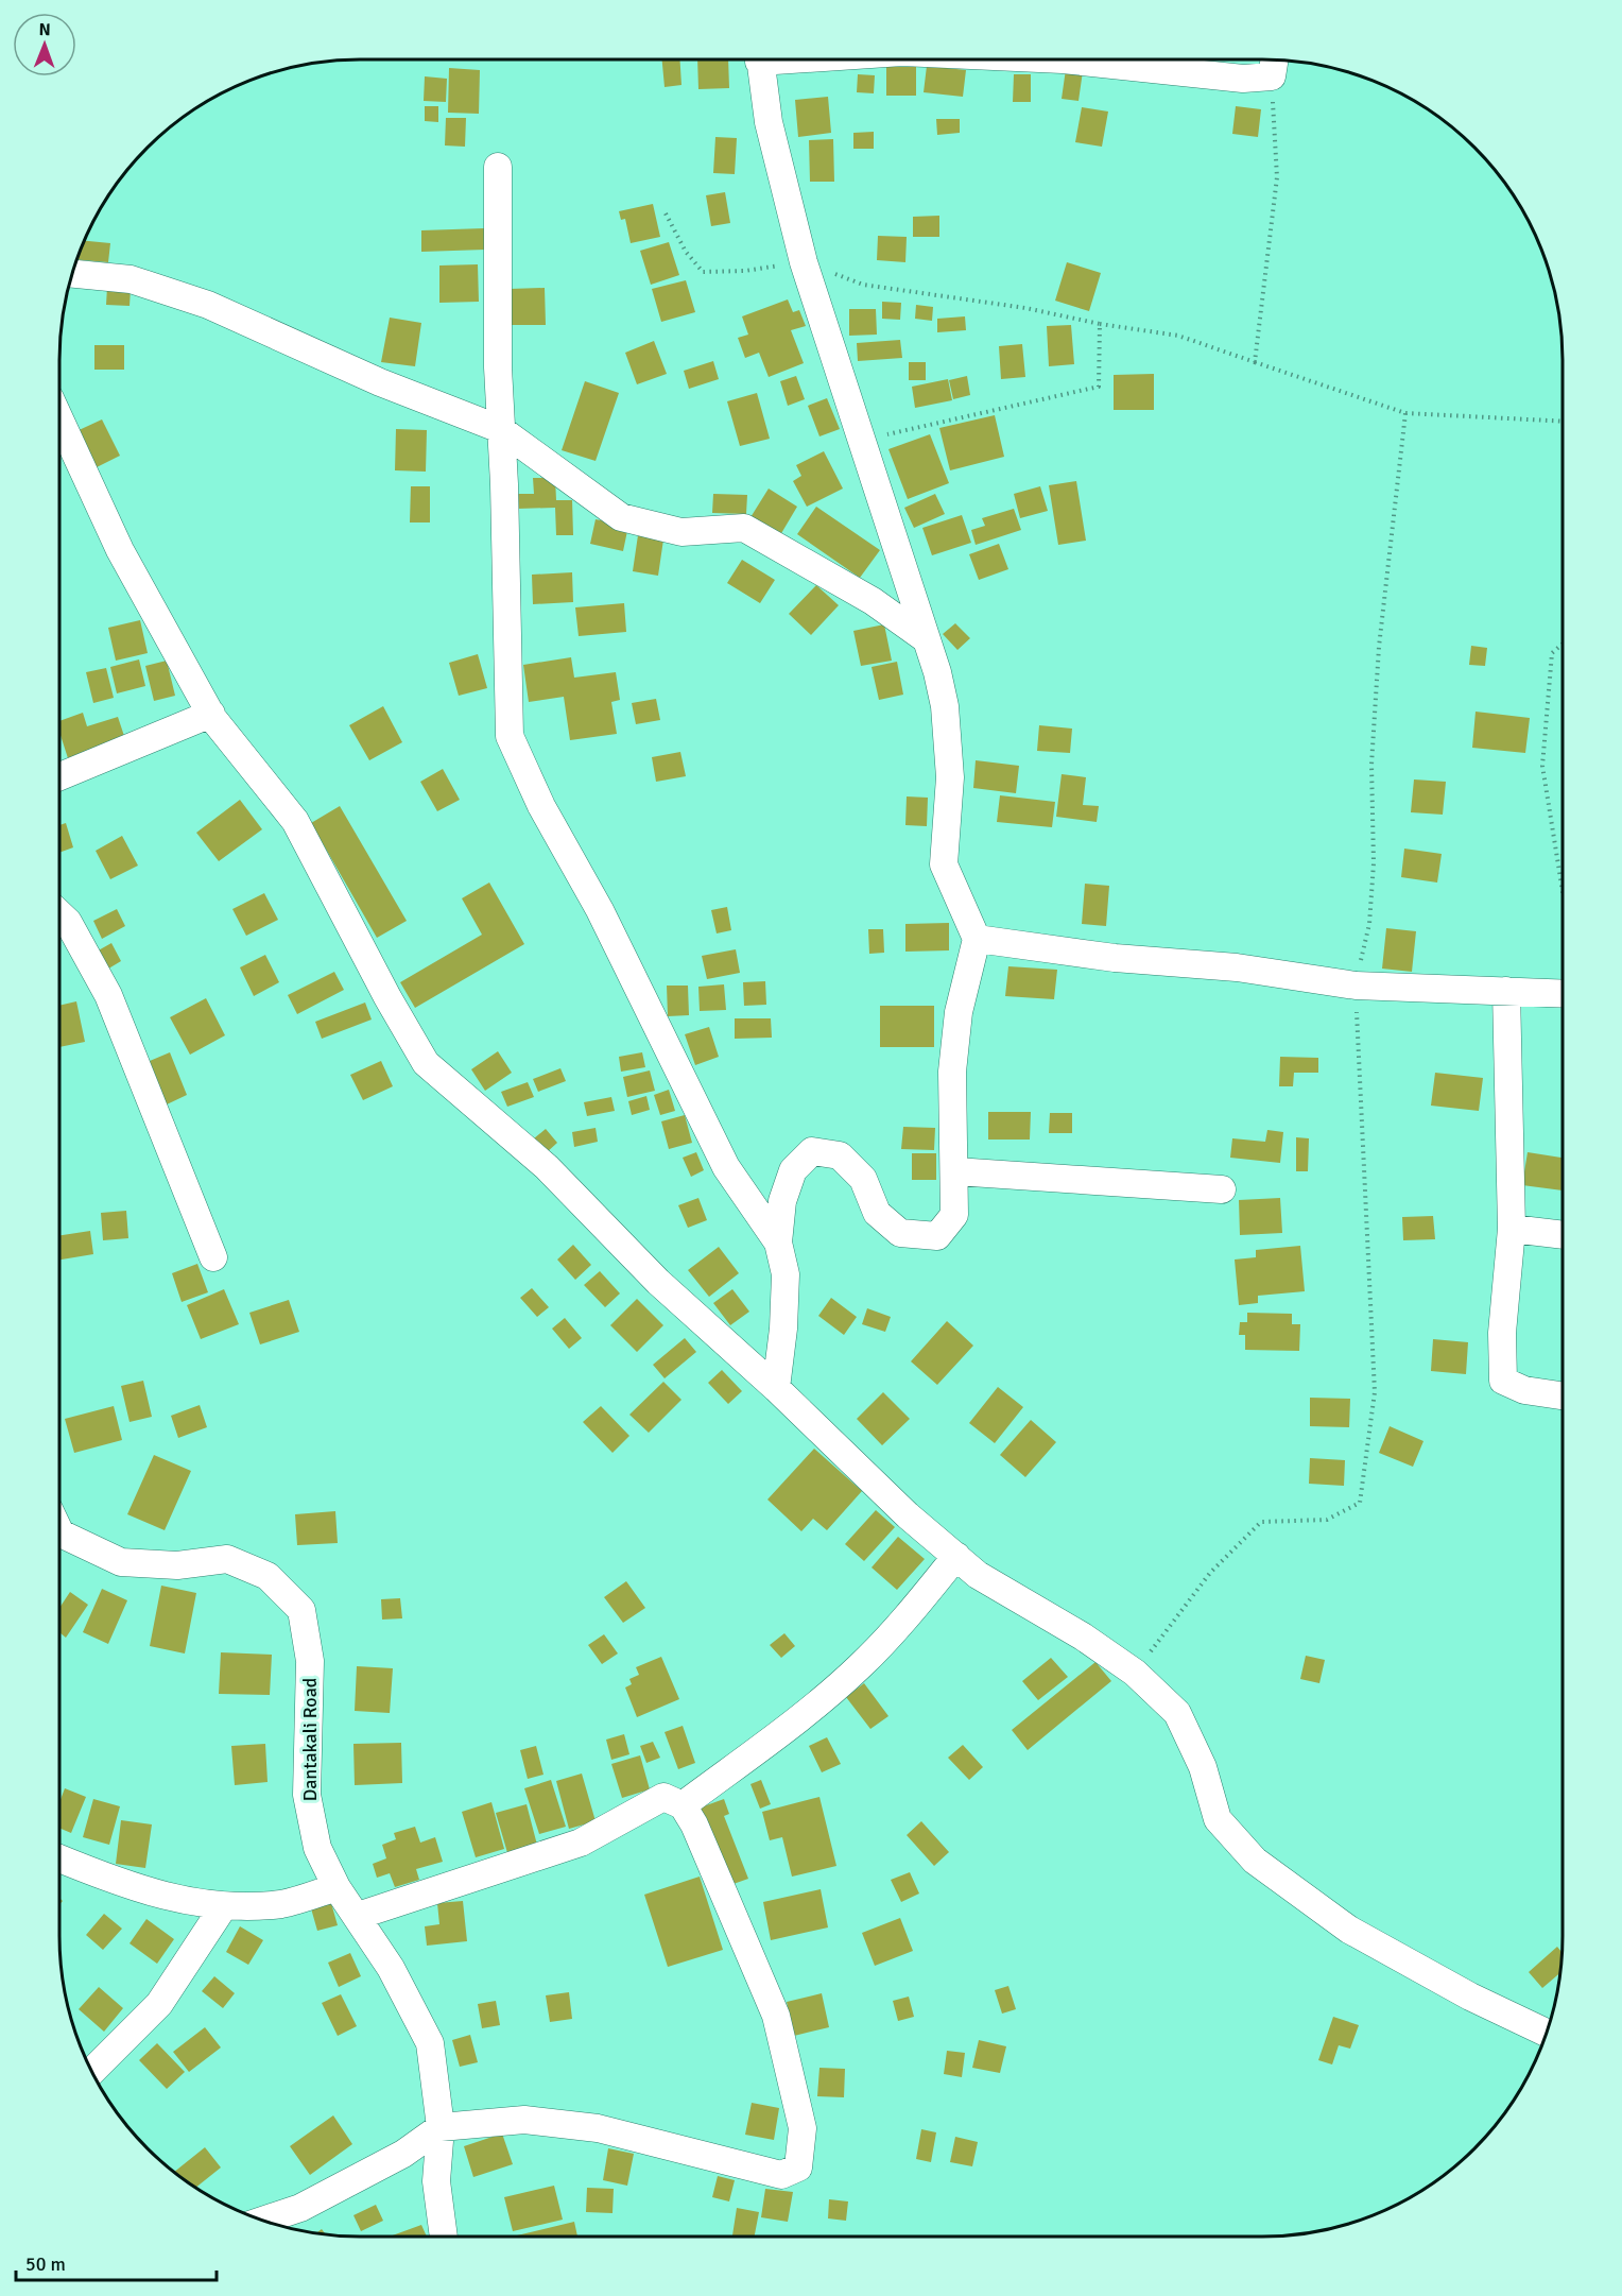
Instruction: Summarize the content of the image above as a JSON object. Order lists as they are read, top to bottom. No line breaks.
{"streets":{"street":["Dantakali Road"]},"scale_bar":"50 m","north":"top"}
